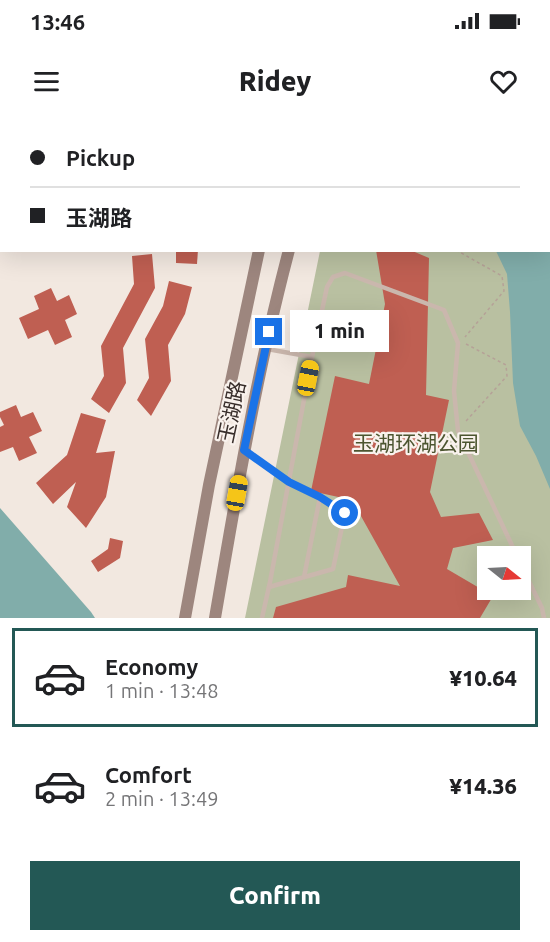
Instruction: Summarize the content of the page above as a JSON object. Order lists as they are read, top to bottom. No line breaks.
{"streets":{"main road":["玉湖路"]},"parks":["玉湖环湖公园"],"north":"right","page":{"status":"13:46","header":"Ridey","banner":["Pickup","玉湖路"],"bubble":"1 min","list":[{"name":"Economy","note":"1 min · 13:48","value":"¥10.64"},{"name":"Comfort","note":"2 min · 13:49","value":"¥14.36"}],"buttons":"Confirm"}}
